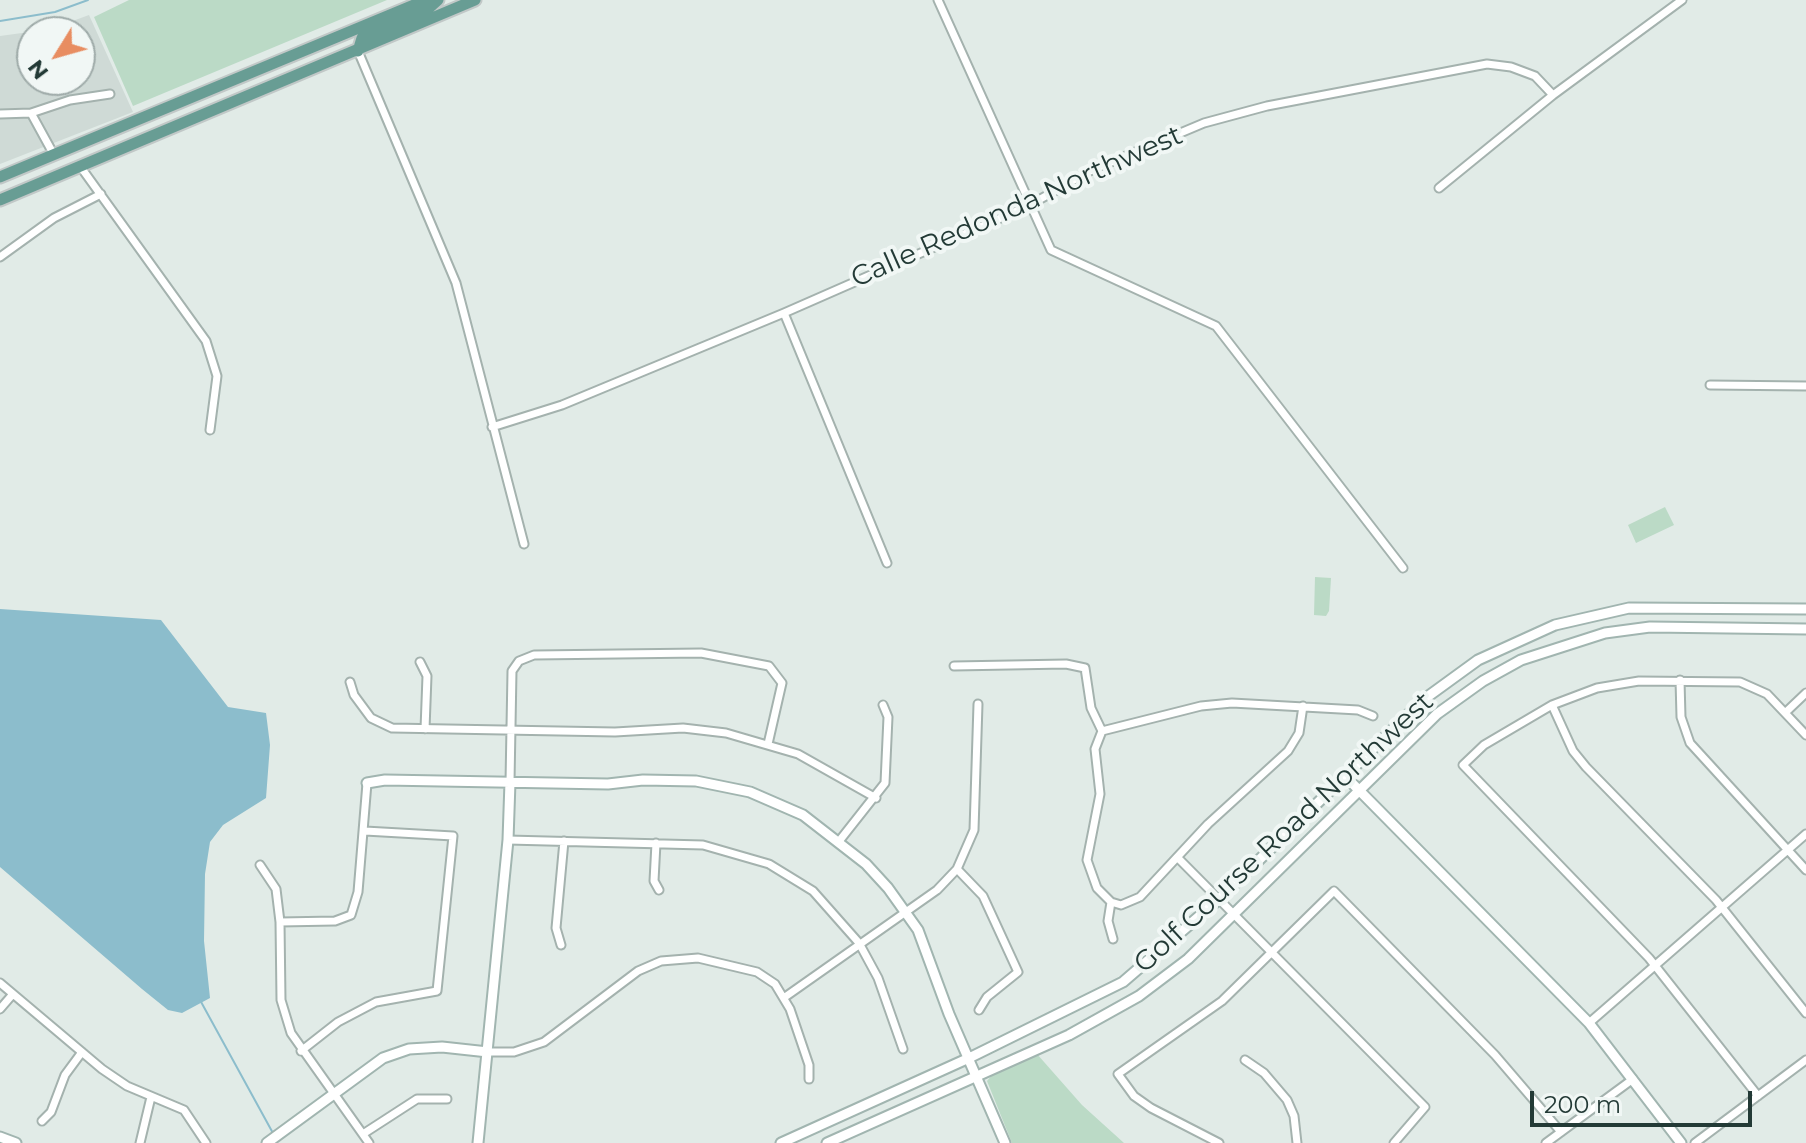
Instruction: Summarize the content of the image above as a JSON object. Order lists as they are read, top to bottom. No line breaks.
{"streets":{"main road":["Golf Course Road Northwest"],"street":["Calle Redonda Northwest"]},"scale_bar":"200 m","north":"bottom left"}
